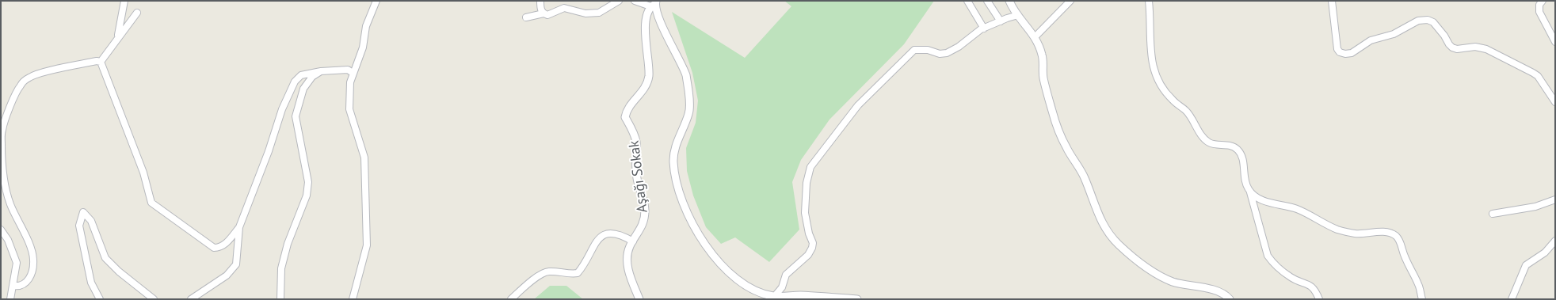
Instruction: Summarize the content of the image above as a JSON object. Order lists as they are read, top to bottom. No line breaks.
{"streets":{"street":["Aşağı Sokak"]}}
